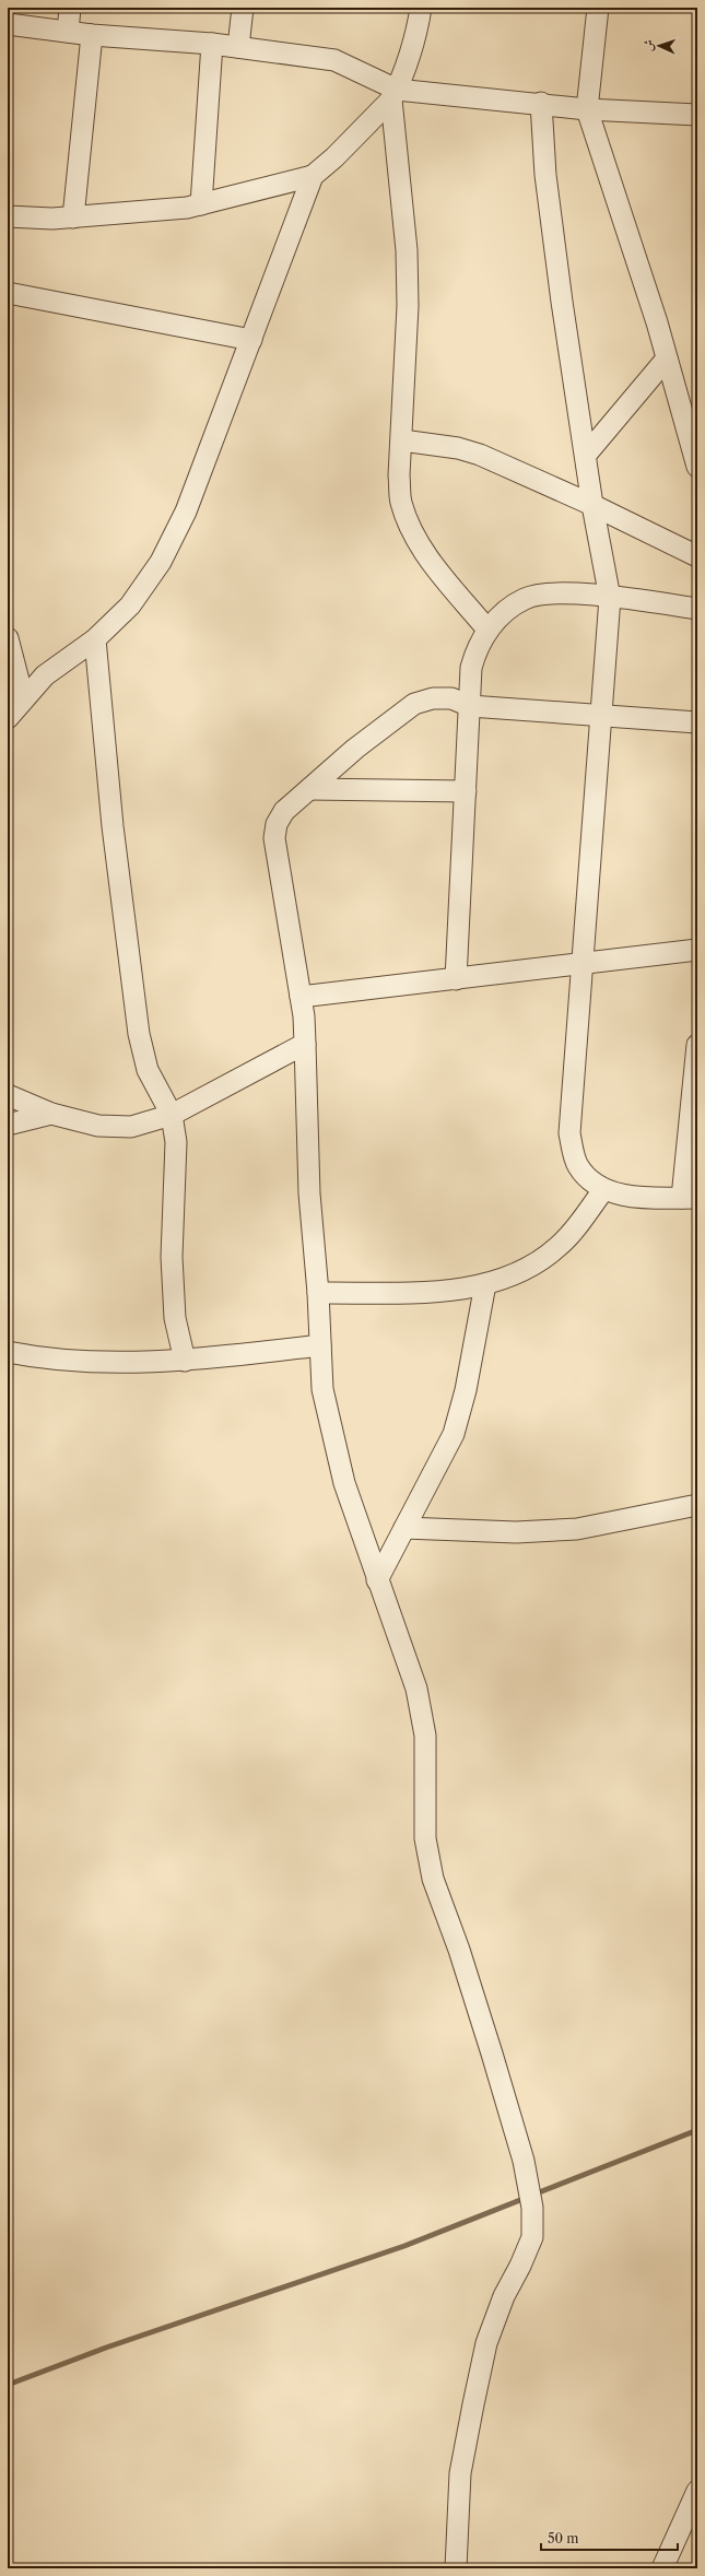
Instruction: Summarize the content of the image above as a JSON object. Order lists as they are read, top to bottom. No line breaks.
{"scale_bar":"50 m","north":"left"}
